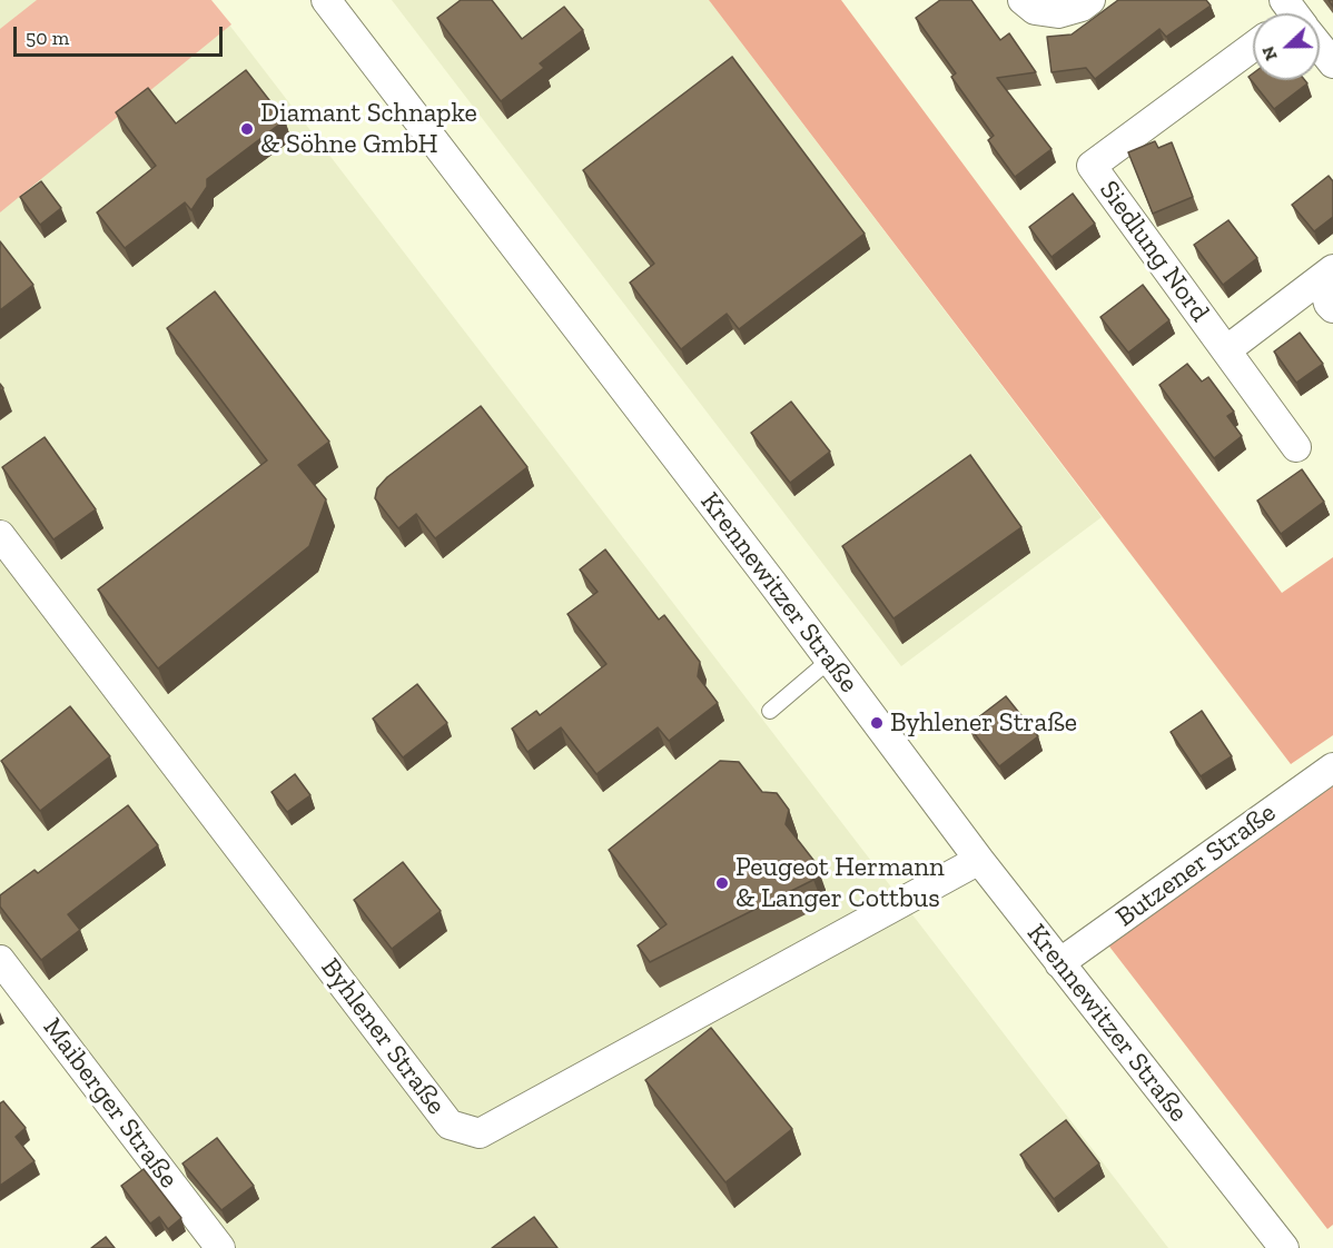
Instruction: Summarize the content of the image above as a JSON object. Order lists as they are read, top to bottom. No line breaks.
{"streets":{"street":["Siedlung Nord","Krennewitzer Straße","Butzener Straße","Byhlener Straße","Maiberger Straße"]},"crossings":[["Krennewitzer Straße","Butzener Straße"],["Krennewitzer Straße","Byhlener Straße"]],"places":["Diamant Schnapke & Söhne GmbH","Byhlener Straße","Peugeot Hermann & Langer Cottbus"],"scale_bar":"50 m","north":"left"}
